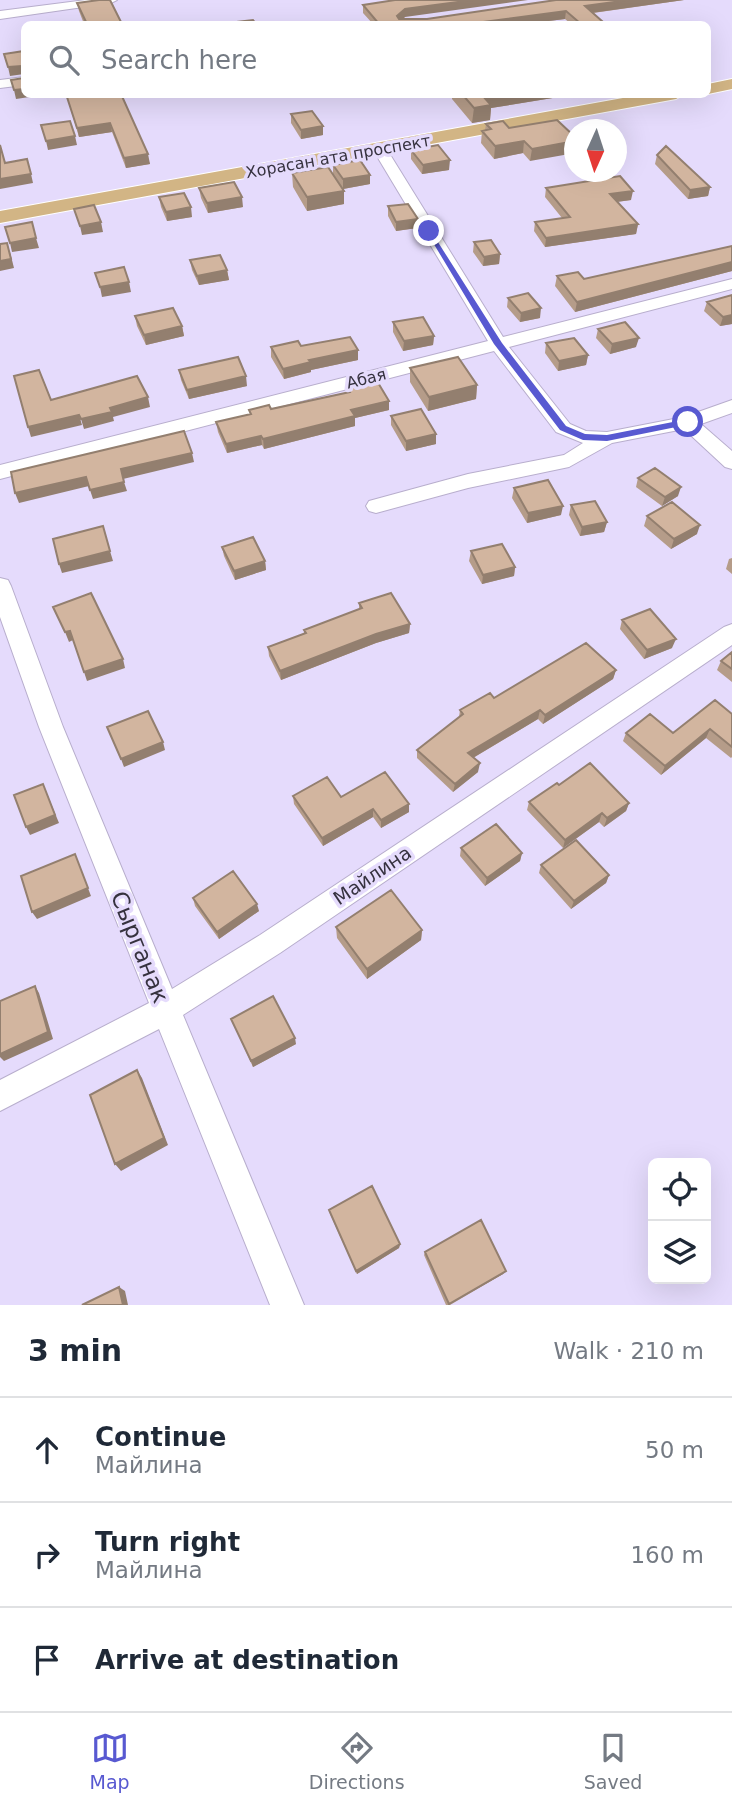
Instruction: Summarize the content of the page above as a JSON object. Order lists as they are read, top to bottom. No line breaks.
{"streets":{"main road":["Хорасан ата проспект"],"street":["Абая","Майлина","Сырганак"]},"crossings":[["Майлина","Сырганак"]],"north":"bottom","page":{"search":"Search here","heading":["3 min","Walk · 210 m"],"list":[["Continue","Майлина","50 m"],["Turn right","Майлина","160 m"],"Arrive at destination"],"nav":["Map","Directions","Saved"]}}
